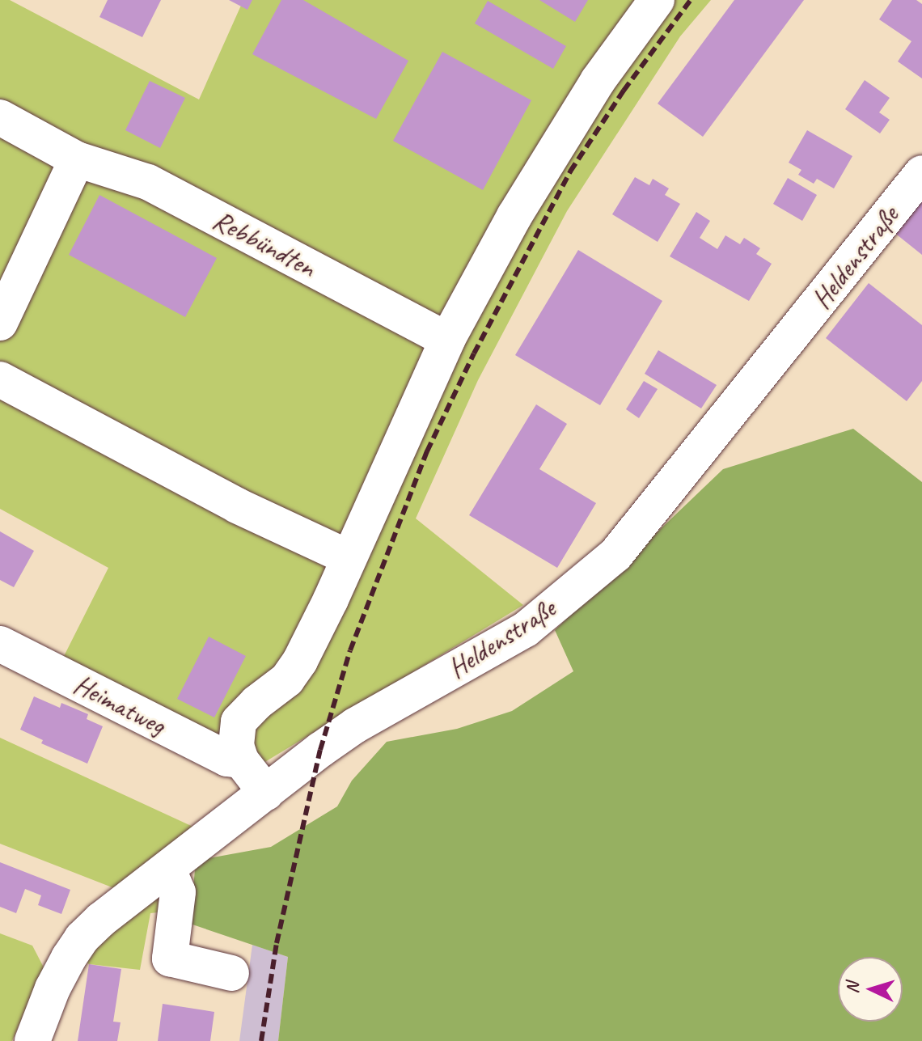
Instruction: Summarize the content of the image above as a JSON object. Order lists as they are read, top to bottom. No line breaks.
{"streets":{"street":["Rebbündten","Heldenstraße","Heimatweg"]},"north":"left"}
